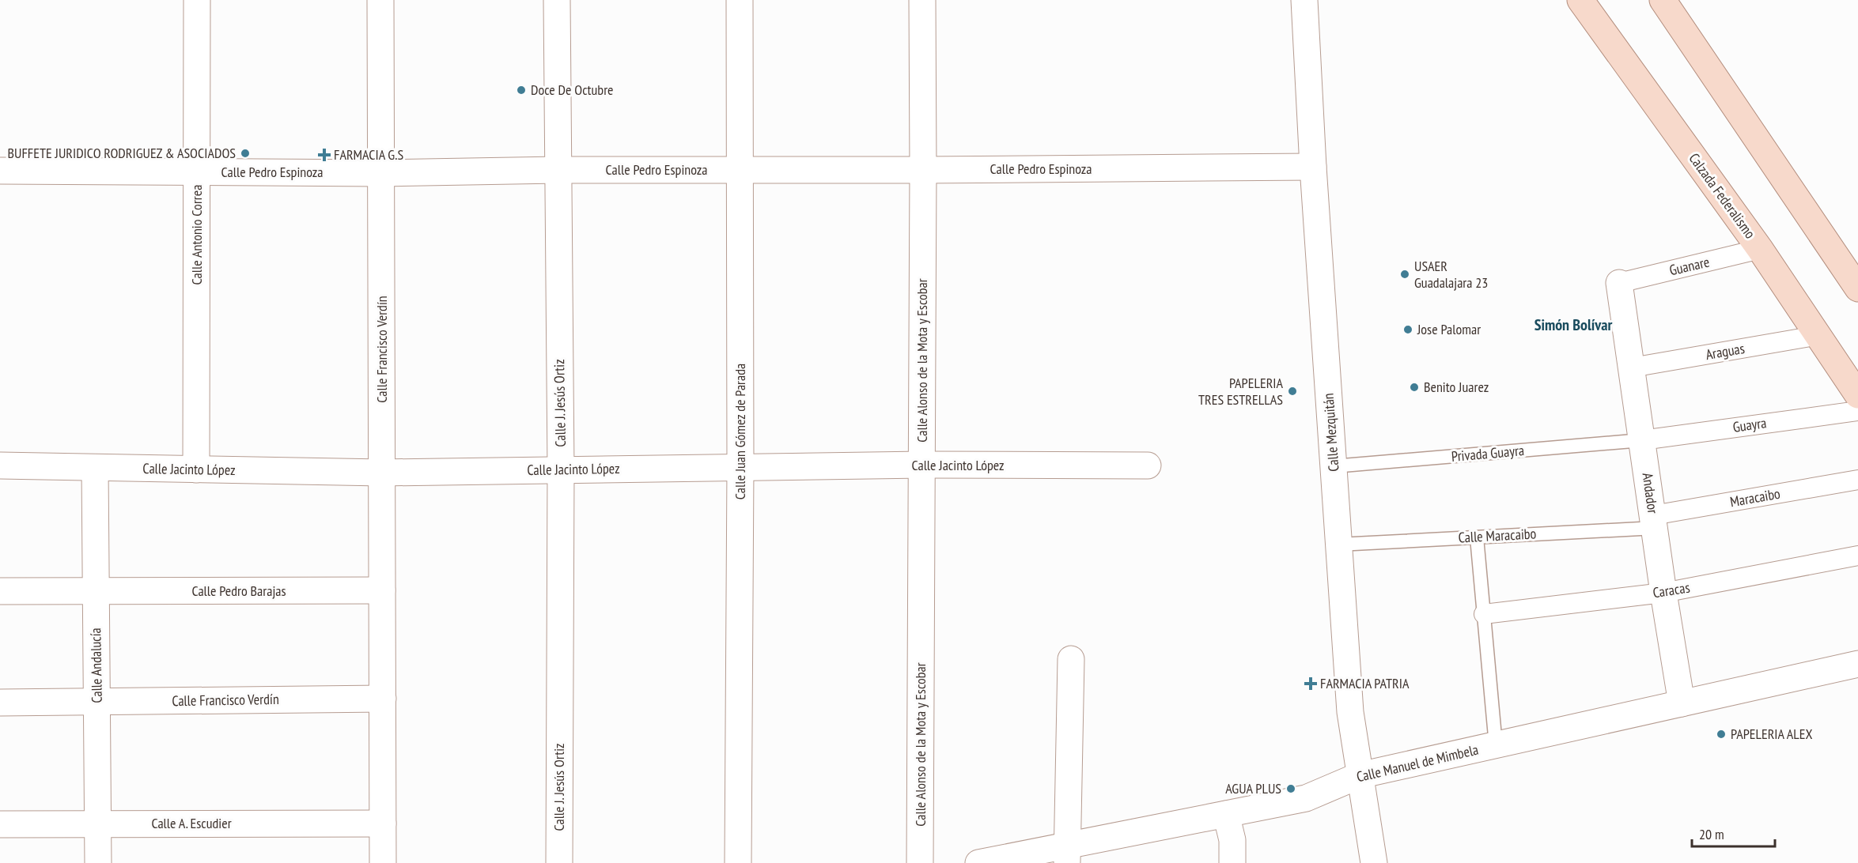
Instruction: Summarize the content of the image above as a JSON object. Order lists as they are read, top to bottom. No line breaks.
{"streets":{"main road":["Calzada Federalismo"],"street":["Calle Pedro Espinoza","Calle Antonio Correa","Guanare","Calle Francisco Verdín","Araguas","Calle Alonso de la Mota y Escobar","Calle J. Jesús Ortiz","Guayra","Calle Juan Gómez de Parada","Calle Mezquitán","Calle Jacinto López","Andador","Maracaibo","Caracas","Calle Pedro Barajas","Calle Andalucía","Calle Manuel de Mimbela","Calle A. Escudier"],"lane":["Privada Guayra","Calle Maracaibo"]},"crossings":[["Calle Pedro Espinoza","Calle Antonio Correa"],["Calle Pedro Espinoza","Calle Francisco Verdín"],["Calle Pedro Espinoza","Calle Alonso de la Mota y Escobar"],["Calle Pedro Espinoza","Calle J. Jesús Ortiz"],["Calle Pedro Espinoza","Calle Juan Gómez de Parada"],["Calle Pedro Espinoza","Calle Mezquitán"],["Calzada Federalismo","Guanare"],["Calzada Federalismo","Araguas"],["Calle Antonio Correa","Calle Jacinto López"],["Guanare","Andador"],["Calle Francisco Verdín","Calle Jacinto López"],["Calle Francisco Verdín","Calle Pedro Barajas"],["Calle Francisco Verdín","Calle Andalucía"],["Calle Francisco Verdín","Calle A. Escudier"],["Araguas","Andador"],["Calle Alonso de la Mota y Escobar","Calle Jacinto López"],["Calle J. Jesús Ortiz","Calle Jacinto López"],["Guayra","Privada Guayra"],["Guayra","Andador"],["Calle Juan Gómez de Parada","Calle Jacinto López"],["Calle Mezquitán","Privada Guayra"],["Calle Mezquitán","Calle Maracaibo"],["Calle Mezquitán","Calle Manuel de Mimbela"],["Privada Guayra","Andador"],["Calle Jacinto López","Calle Andalucía"],["Andador","Maracaibo"],["Andador","Calle Maracaibo"],["Andador","Caracas"],["Andador","Calle Manuel de Mimbela"],["Maracaibo","Calle Maracaibo"],["Calle Pedro Barajas","Calle Andalucía"],["Calle Andalucía","Calle A. Escudier"]],"districts":["Simón Bolívar"],"places":{"other":["Doce De Octubre","BUFFETE JURIDICO RODRIGUEZ & ASOCIADOS","USAER Guadalajara 23","Jose Palomar","Benito Juarez","PAPELERIA TRES ESTRELLAS","PAPELERIA ALEX","AGUA PLUS"],"health":["FARMACIA G.S","FARMACIA PATRIA"]},"scale_bar":"20 m"}
